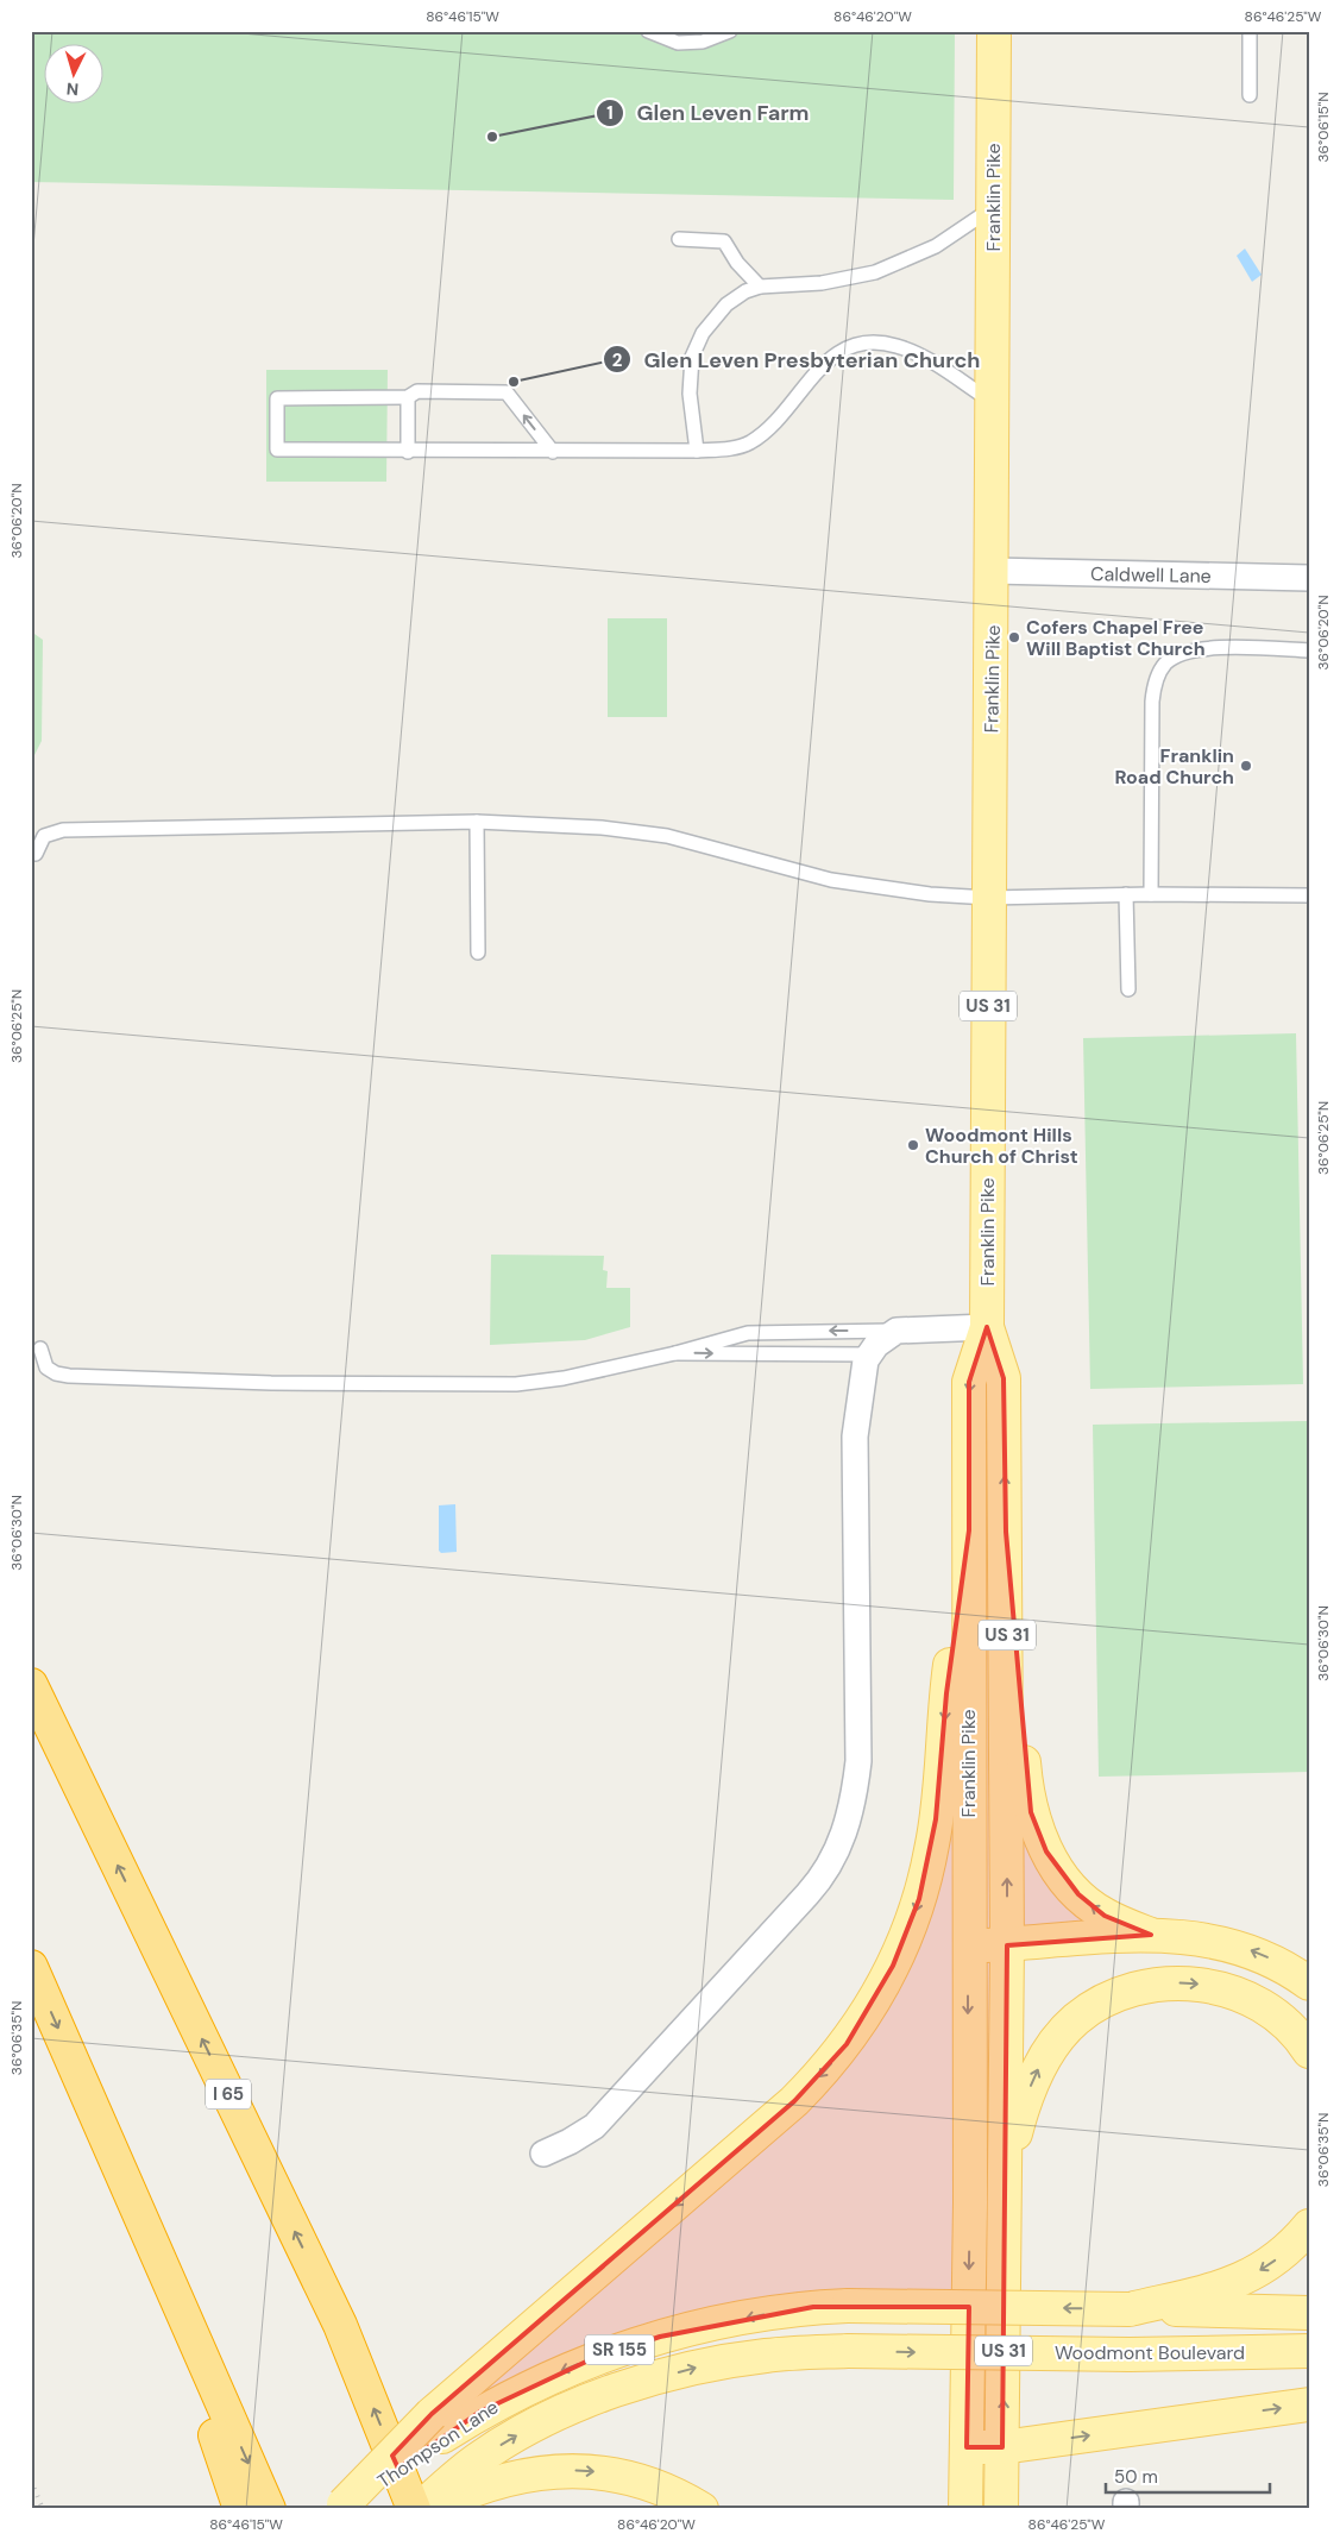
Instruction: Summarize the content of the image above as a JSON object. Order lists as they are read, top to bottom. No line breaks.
{"streets":{"highway":["I 65"],"main road":["Franklin Pike","US 31","SR 155","Woodmont Boulevard","Thompson Lane"],"street":["Caldwell Lane"]},"crossings":[["Franklin Pike","Caldwell Lane"],["Franklin Pike","US 31"],["Woodmont Boulevard","Thompson Lane"]],"places":["Glen Leven Farm","Glen Leven Presbyterian Church","Cofers Chapel Free Will Baptist Church","Franklin Road Church","Woodmont Hills Church of Christ"],"scale_bar":"50 m","north":"bottom","coordinates":["86°46'15\"W","86°46'20\"W","86°46'25\"W","36°06'15\"N","36°06'20\"N","36°06'25\"N","36°06'30\"N","36°06'35\"N"]}
